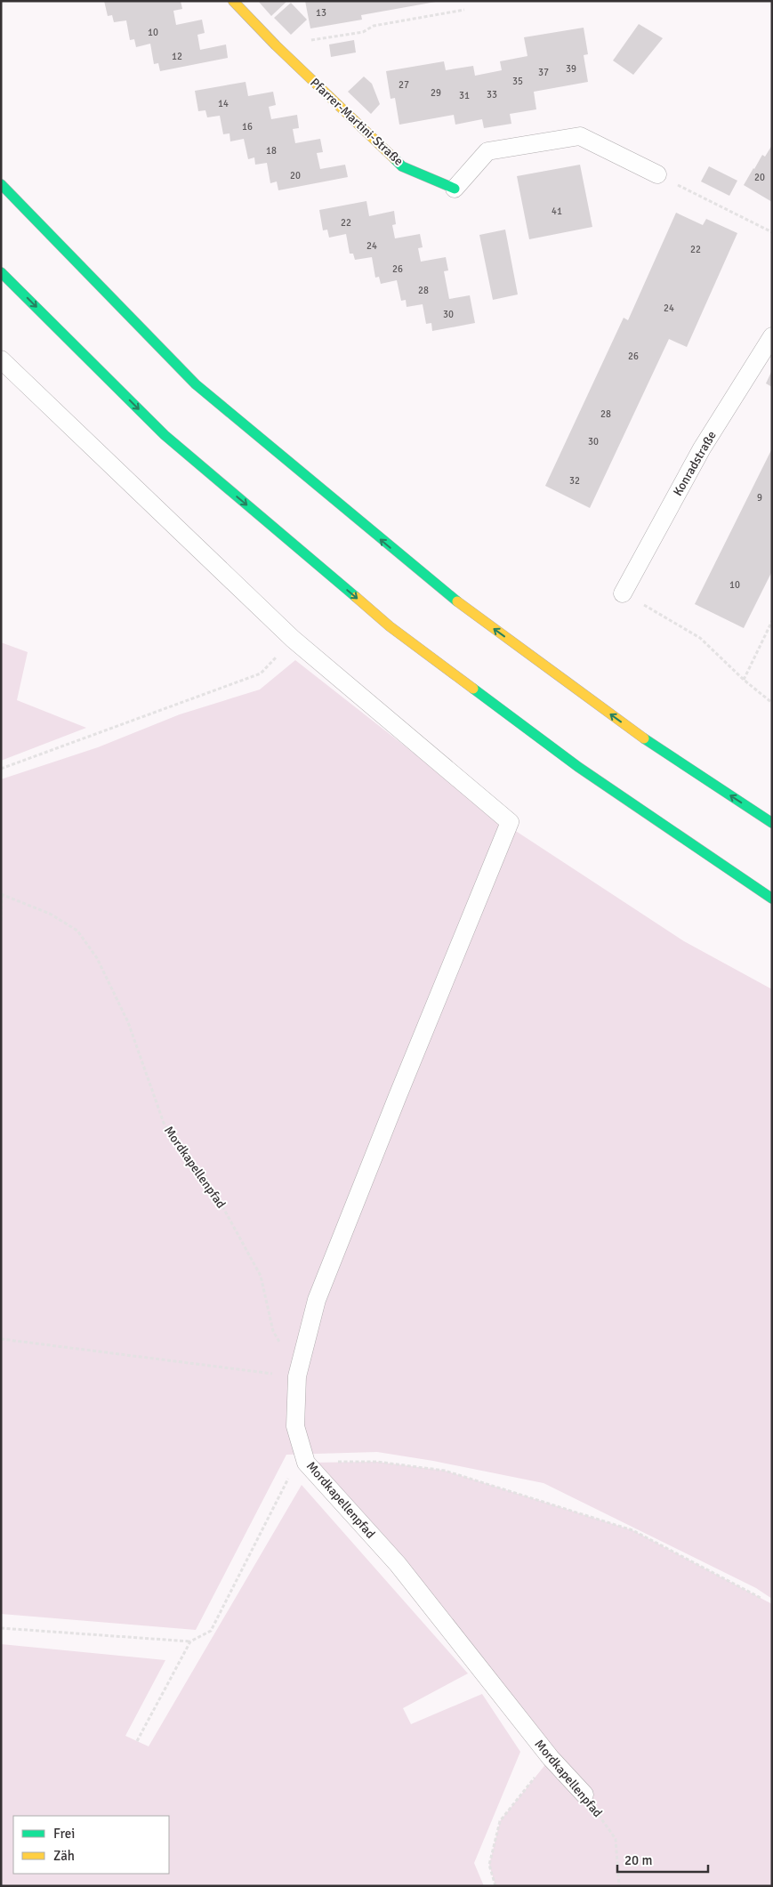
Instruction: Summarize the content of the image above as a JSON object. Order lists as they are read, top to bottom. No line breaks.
{"streets":{"main road":["Pfarrer-Martini-Straße"],"lane":["Konradstraße","Mordkapellenpfad"]},"house_numbers":["13","10","12","39","37","35","27","29","33","31","14","16","18","20","20","41","22","24","22","26","28","24","30","26","28","30","32","9","10"],"legend":["Frei","Zäh"],"scale_bar":"20 m"}
